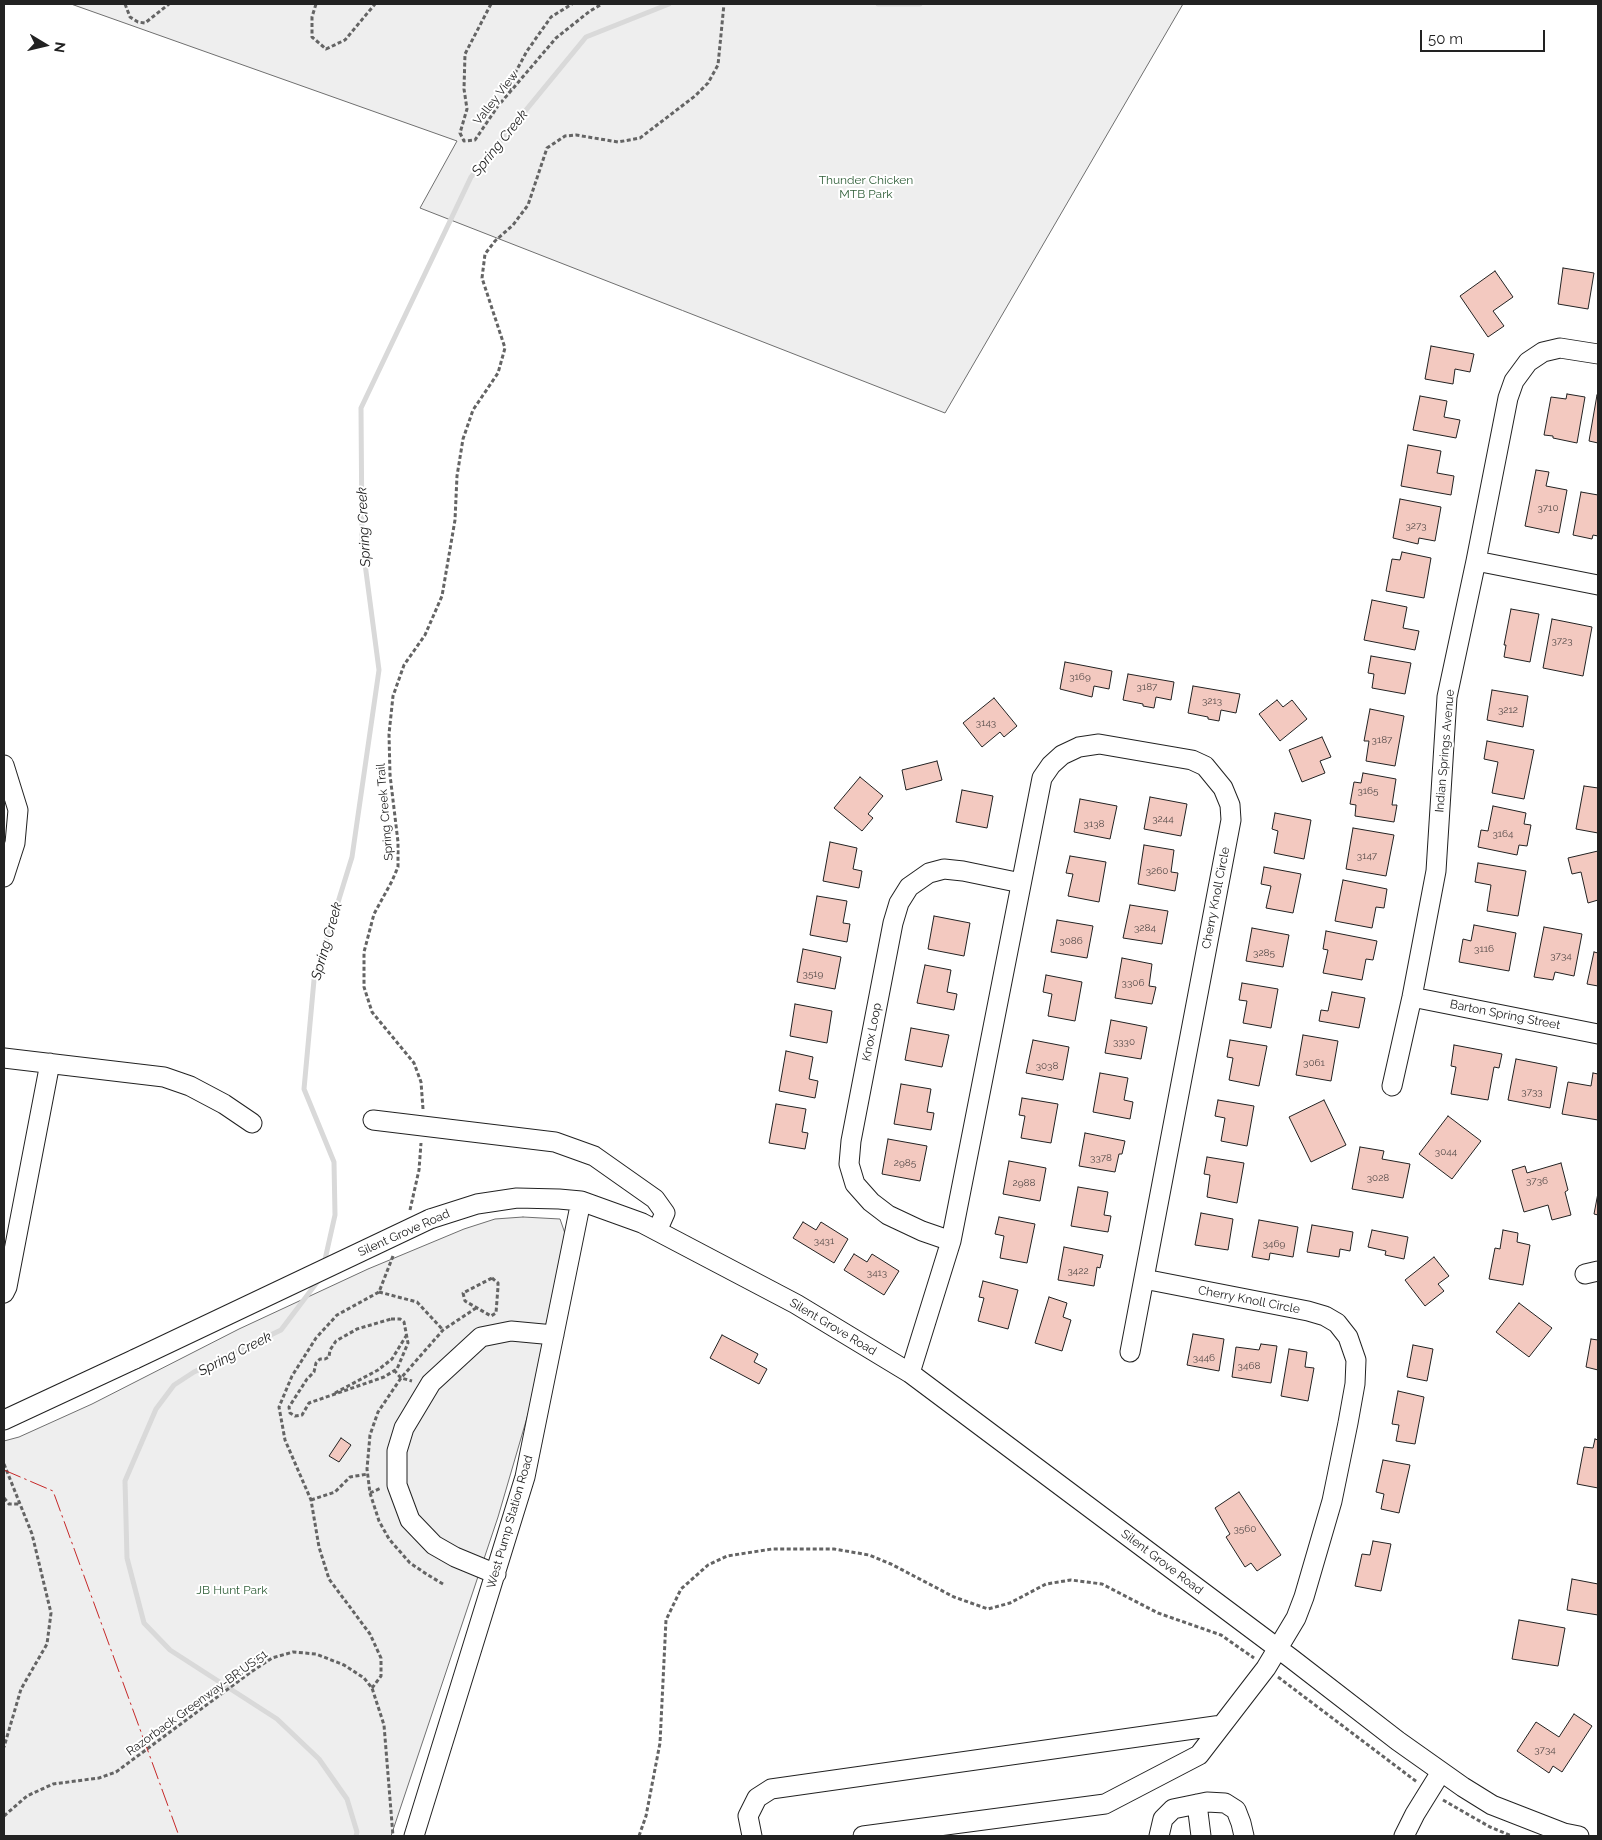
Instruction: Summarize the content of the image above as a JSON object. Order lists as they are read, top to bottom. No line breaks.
{"streets":{"street":["Indian Springs Avenue","Cherry Knoll Circle","Barton Spring Street","Knox Loop","Silent Grove Road","West Pump Station Road"],"path":["Valley View","Spring Creek Trail","Razorback Greenway-BR:US:51"]},"crossings":[["Indian Springs Avenue","Barton Spring Street"],["Cherry Knoll Circle","Knox Loop"],["Cherry Knoll Circle","Silent Grove Road"],["Silent Grove Road","West Pump Station Road"]],"water":["Spring Creek"],"parks":["Thunder Chicken MTB Park","JB Hunt Park"],"house_numbers":["3710","3273","3723","3169","3187","3213","3212","3143","3187","3165","3244","3138","3164","3147","3260","3284","3086","3116","3285","3734","3519","3306","3330","3061","3038","3733","3044","3378","2985","3028","3736","2988","3431","3469","3422","3413","3446","3468","3560","3734"],"scale_bar":"50 m","north":"right"}
